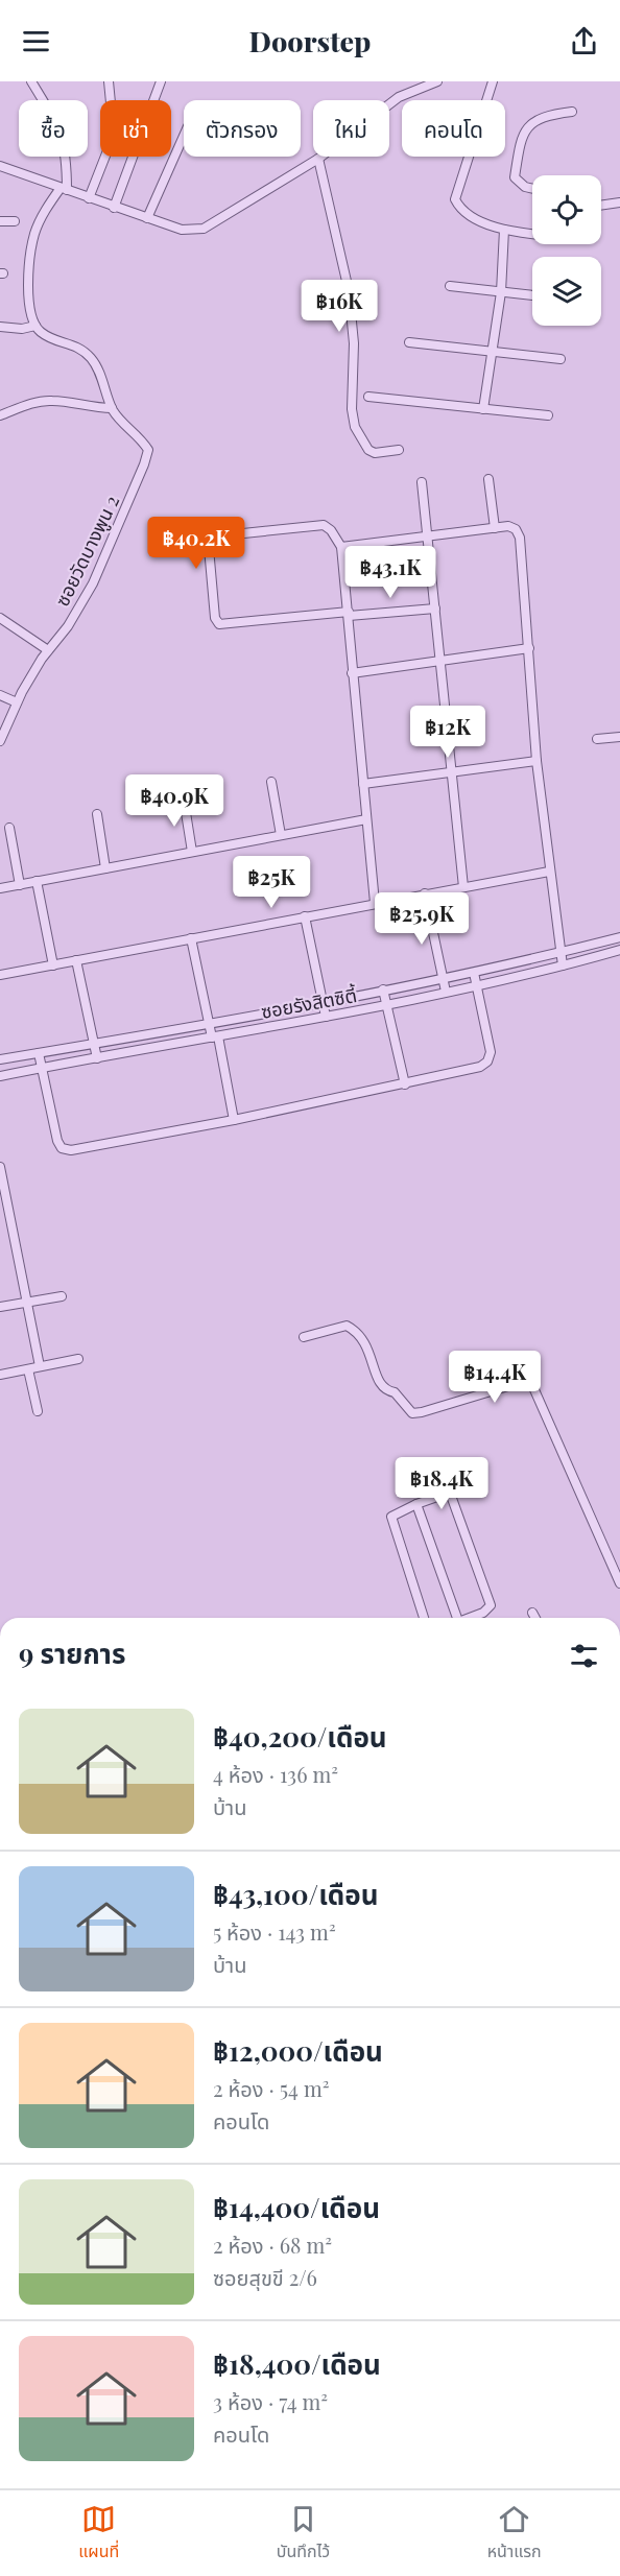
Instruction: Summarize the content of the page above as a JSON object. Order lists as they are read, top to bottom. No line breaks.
{"streets":{"street":["ซอยวัดบางพูน 2","ซอยรังสิตซิตี้"]},"page":{"header":"Doorstep","chip":["ซื้อ","เช่า","ตัวกรอง","ใหม่","คอนโด"],"price":["฿16K","฿40.2K","฿43.1K","฿12K","฿40.9K","฿25K","฿25.9K","฿14.4K","฿18.4K"],"heading":"9 รายการ","list":[{"name":"฿40,200/เดือน","note":"4 ห้อง · 136 m² · บ้าน"},{"name":"฿43,100/เดือน","note":"5 ห้อง · 143 m² · บ้าน"},{"name":"฿12,000/เดือน","note":"2 ห้อง · 54 m² · คอนโด"},{"name":"฿14,400/เดือน","note":"2 ห้อง · 68 m² · ซอยสุขขี 2/6"},{"name":"฿18,400/เดือน","note":"3 ห้อง · 74 m² · คอนโด"}],"tabs":["แผนที่","บันทึกไว้","หน้าแรก"]}}
